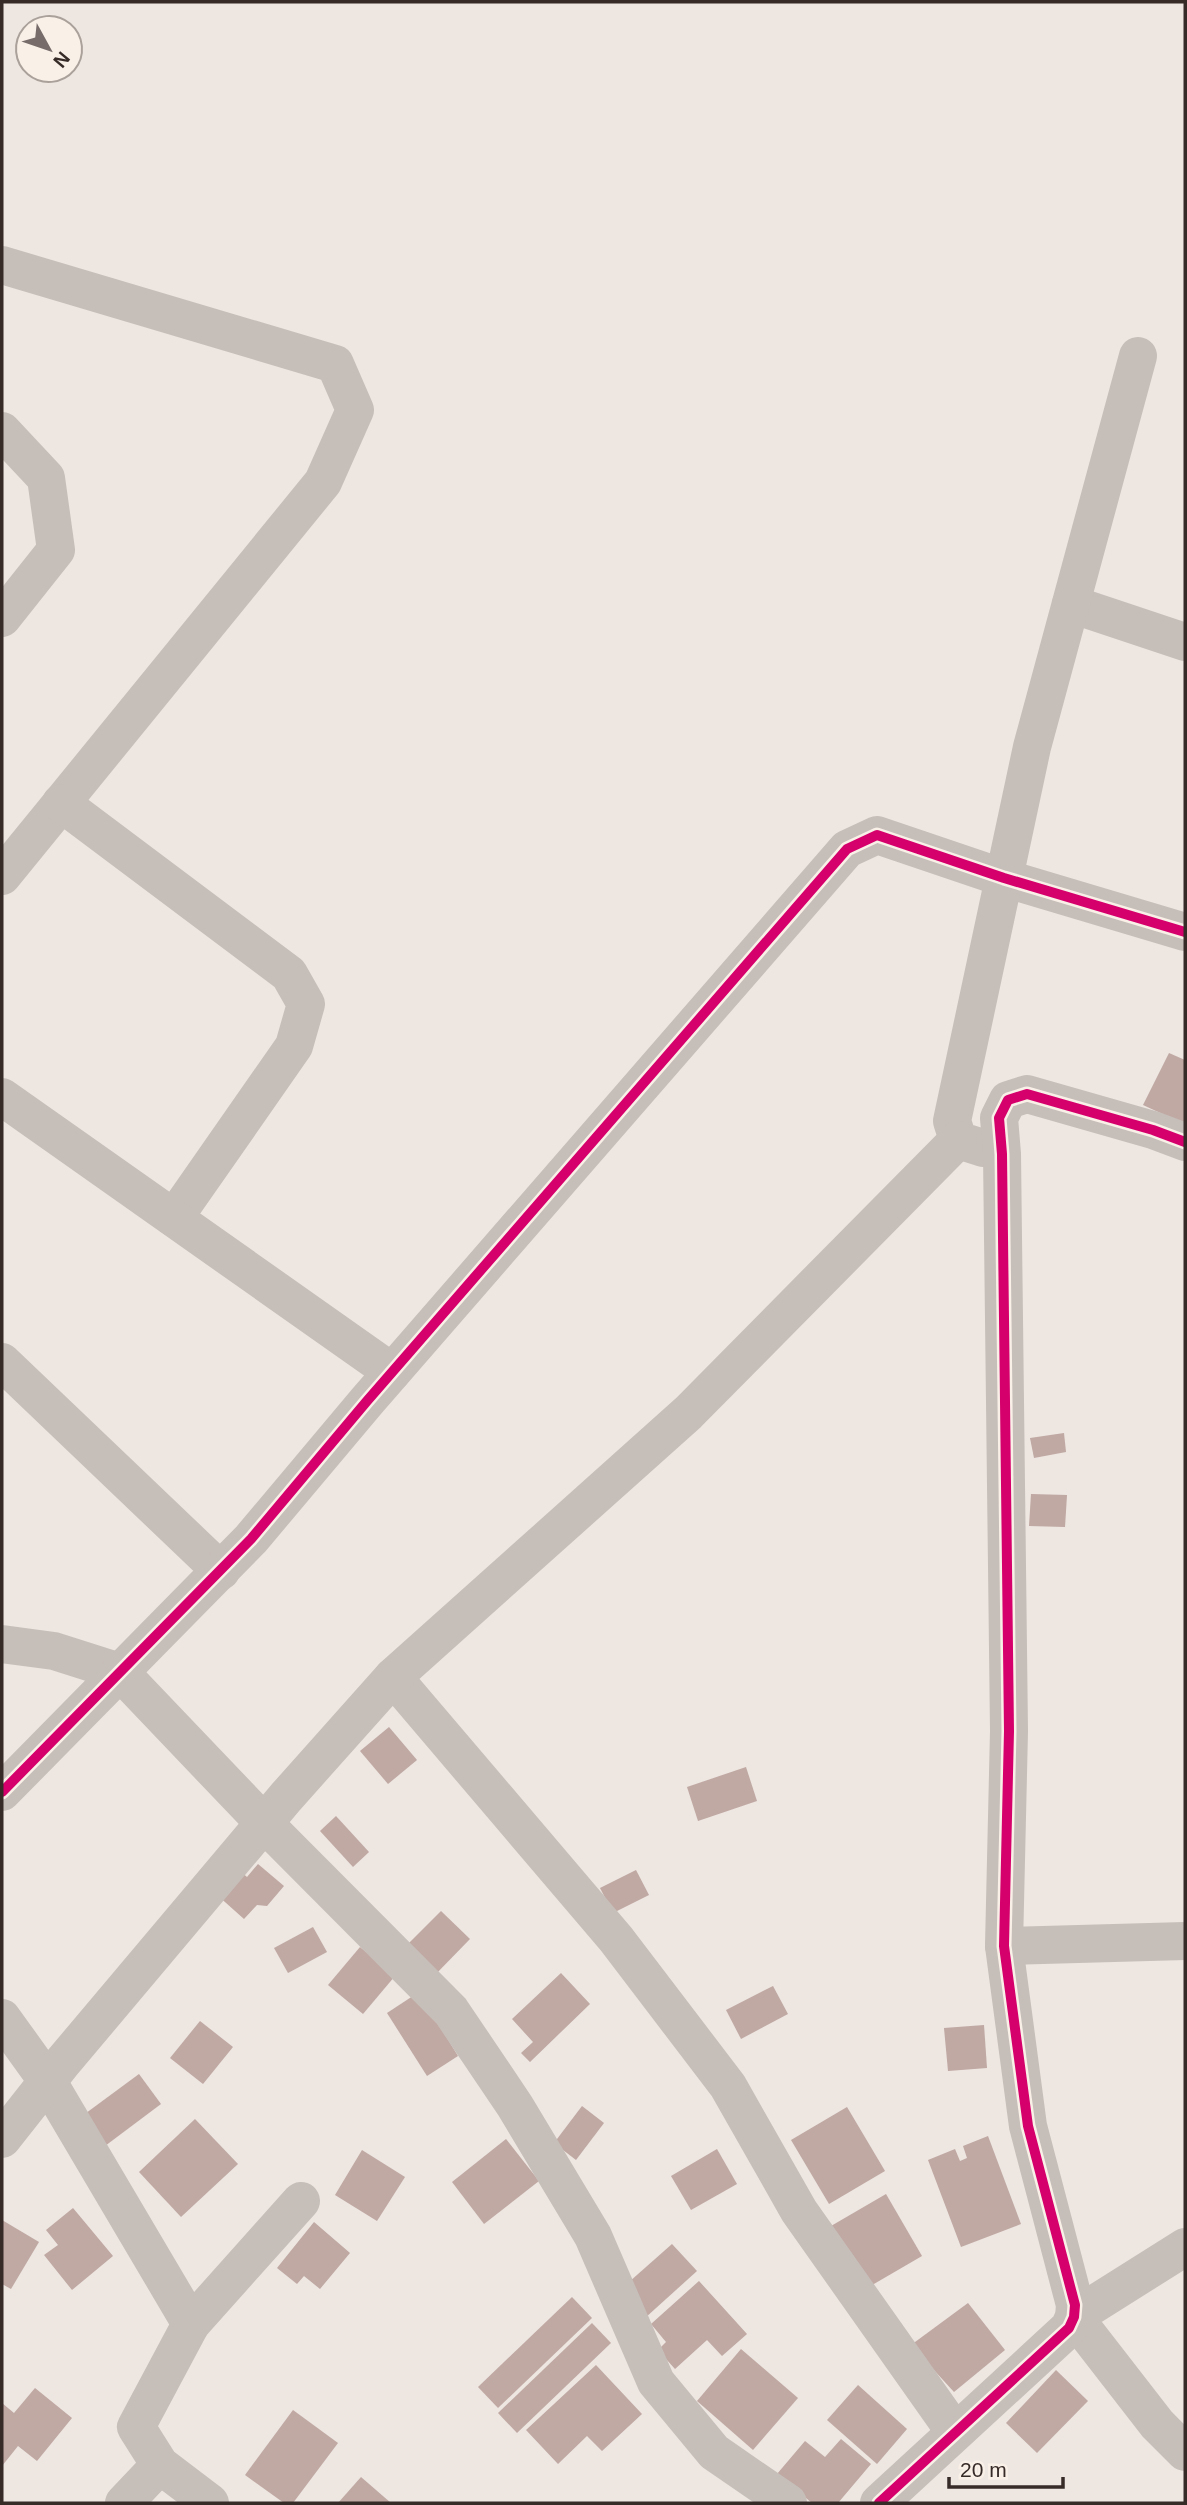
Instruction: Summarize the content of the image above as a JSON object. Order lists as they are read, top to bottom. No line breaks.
{"scale_bar":"20 m","north":"bottom right"}
